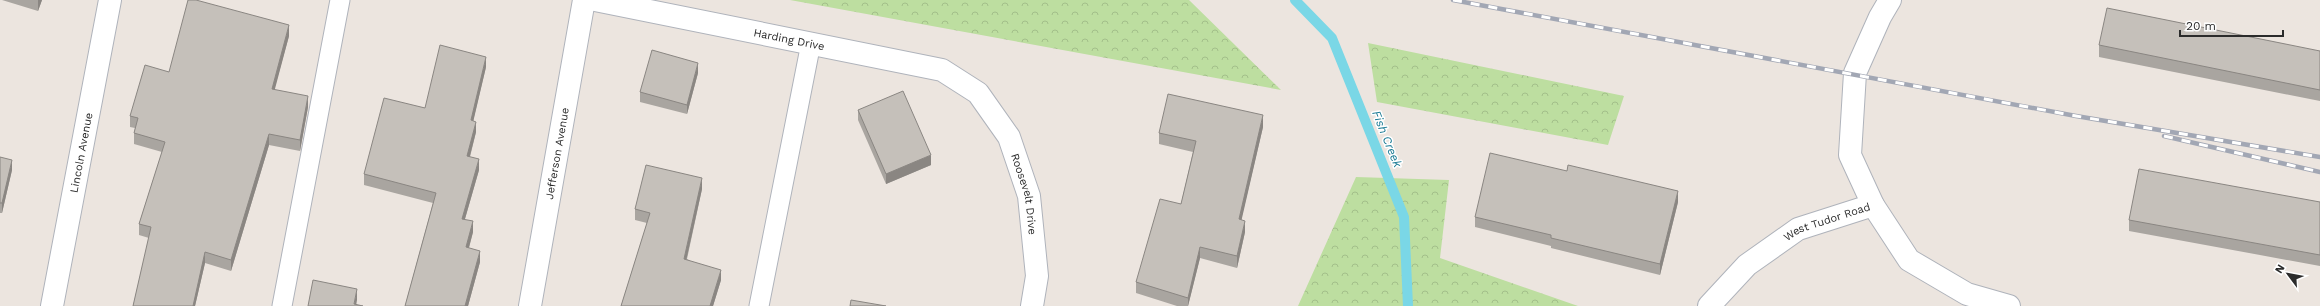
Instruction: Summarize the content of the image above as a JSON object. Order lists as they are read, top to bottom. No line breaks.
{"streets":{"street":["Harding Drive","Lincoln Avenue","Jefferson Avenue","Roosevelt Drive","West Tudor Road"]},"crossings":[["Harding Drive","Roosevelt Drive"]],"water":["Fish Creek"],"scale_bar":"20 m","north":"top left"}
